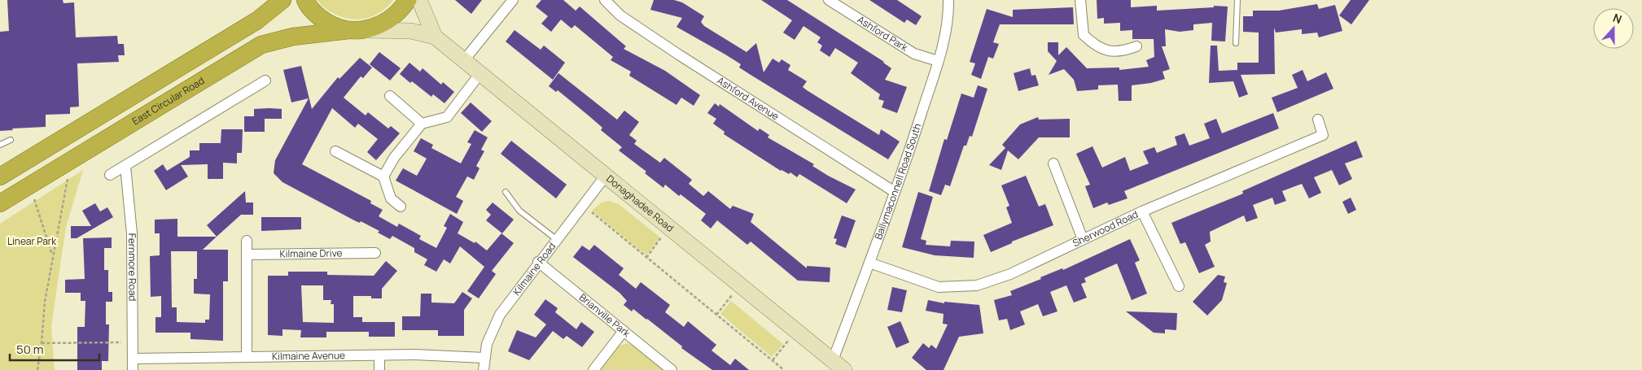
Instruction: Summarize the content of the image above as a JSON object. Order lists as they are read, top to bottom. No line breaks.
{"streets":{"highway":["East Circular Road"],"main road":["Donaghadee Road"],"street":["Ashford Park","Ashford Avenue","Ballymaconnell Road South","Sherwood Road","Kilmaine Drive","Fernmore Road","Kilmaine Road","Brianville Park","Kilmaine Avenue"]},"crossings":[["Ashford Park","Ballymaconnell Road South"],["Ashford Avenue","Ballymaconnell Road South"],["East Circular Road","Donaghadee Road"],["Ballymaconnell Road South","Donaghadee Road"],["Ballymaconnell Road South","Sherwood Road"],["Donaghadee Road","Kilmaine Road"],["Fernmore Road","Kilmaine Avenue"],["Kilmaine Road","Brianville Park"],["Kilmaine Road","Kilmaine Avenue"]],"parks":["Linear Park"],"scale_bar":"50 m","north":"top"}
